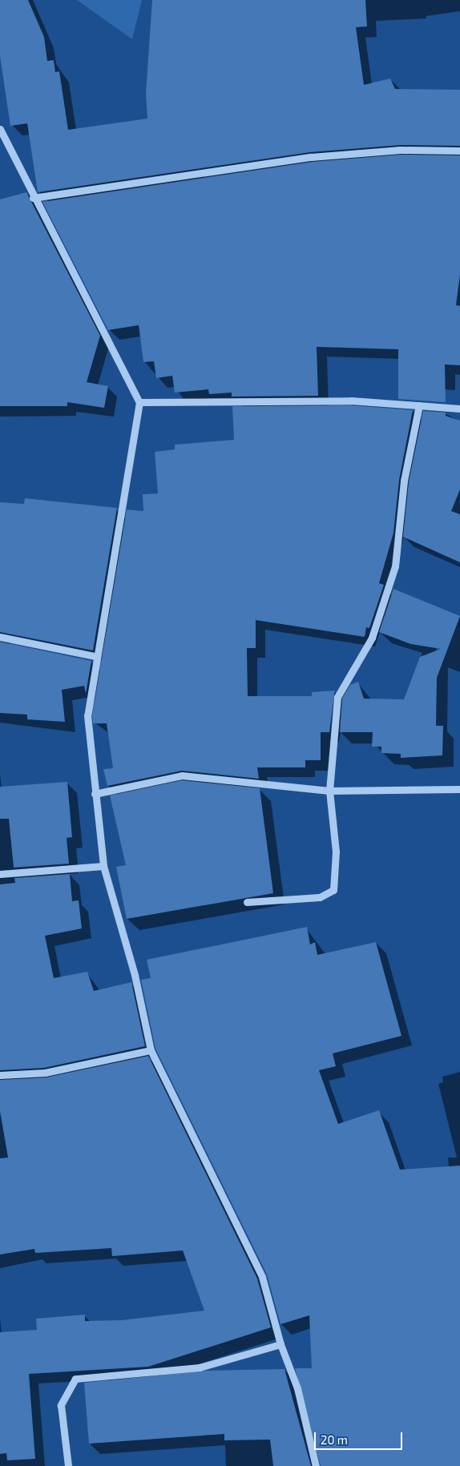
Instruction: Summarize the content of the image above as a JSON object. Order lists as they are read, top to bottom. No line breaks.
{"scale_bar":"20 m"}
